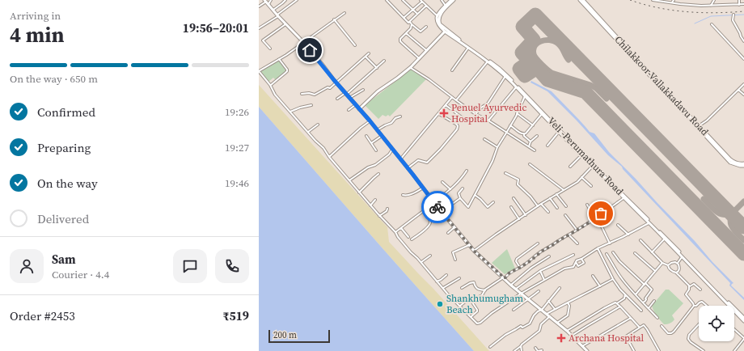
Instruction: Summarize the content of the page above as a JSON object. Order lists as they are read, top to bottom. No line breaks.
{"streets":{"main road":["Chilakkoor-Vallakkadavu Road","Veli -Perumathura Road"]},"places":{"health":["Penuel Ayurvedic Hospital","Archana Hospital"],"other":["Shankhumugham Beach"]},"scale_bar":"200 m","page":{"heading":["4 min","Arriving in","19:56–20:01"],"panel":["Sam","Courier · 4.4","Order #2453","₹519"],"bar":"On the way · 650 m","list":[["Confirmed","19:26"],["Preparing","19:27"],["On the way","19:46"],"Delivered"],"scale":"200 m"}}
